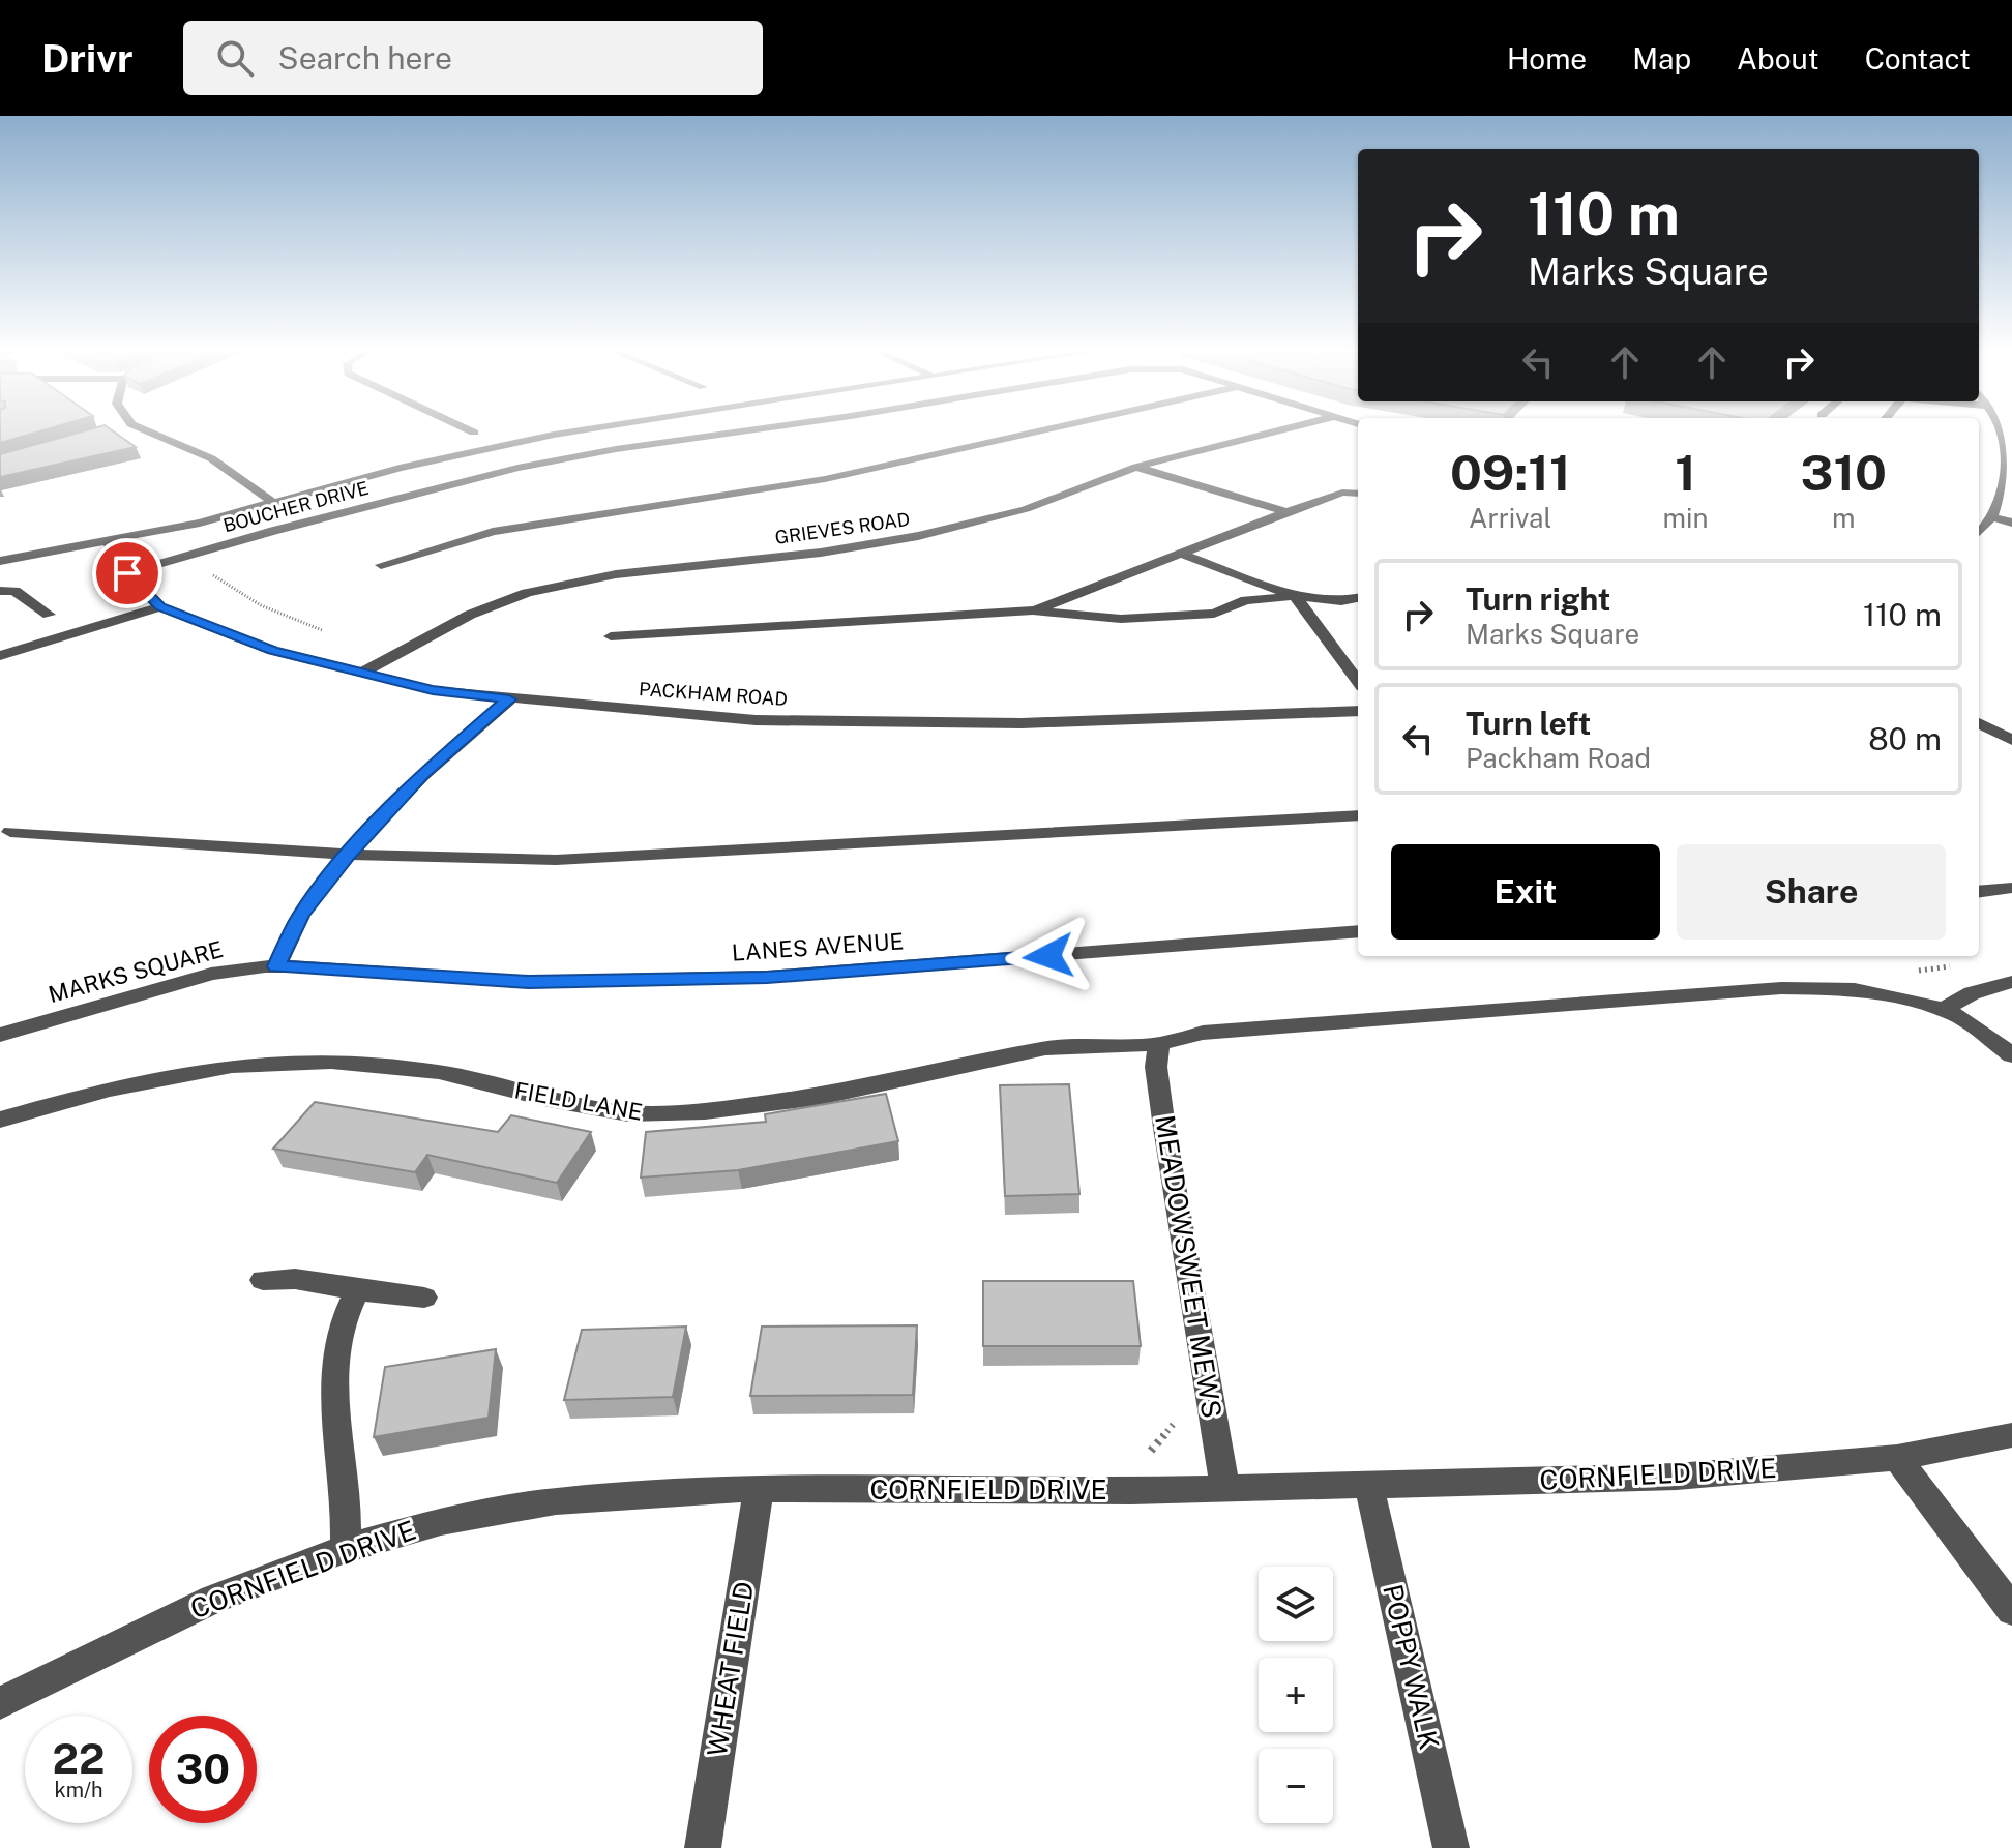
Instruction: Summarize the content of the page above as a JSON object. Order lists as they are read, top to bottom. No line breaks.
{"streets":{"street":["BOUCHER DRIVE","GRIEVES ROAD","PACKHAM ROAD","LANES AVENUE","MARKS SQUARE","FIELD LANE","MEADOWSWEET MEWS","CORNFIELD DRIVE","POPPY WALK","WHEAT FIELD"]},"crossings":[["BOUCHER DRIVE","PACKHAM ROAD"],["GRIEVES ROAD","PACKHAM ROAD"],["LANES AVENUE","MARKS SQUARE"],["FIELD LANE","MEADOWSWEET MEWS"],["MEADOWSWEET MEWS","CORNFIELD DRIVE"],["CORNFIELD DRIVE","POPPY WALK"],["CORNFIELD DRIVE","WHEAT FIELD"]],"page":{"header":"Drivr","search":"Search here","nav":["Home","Map","About","Contact"],"turn":["110 m","Marks Square"],"eta":["09:11","Arrival","1","min","310","m"],"list":[{"name":"Turn right","note":"Marks Square","value":"110 m"},{"name":"Turn left","note":"Packham Road","value":"80 m"}],"buttons":["Exit","Share"],"map_buttons":["+","−"],"speed":"22 km/h","limit":"30"}}
